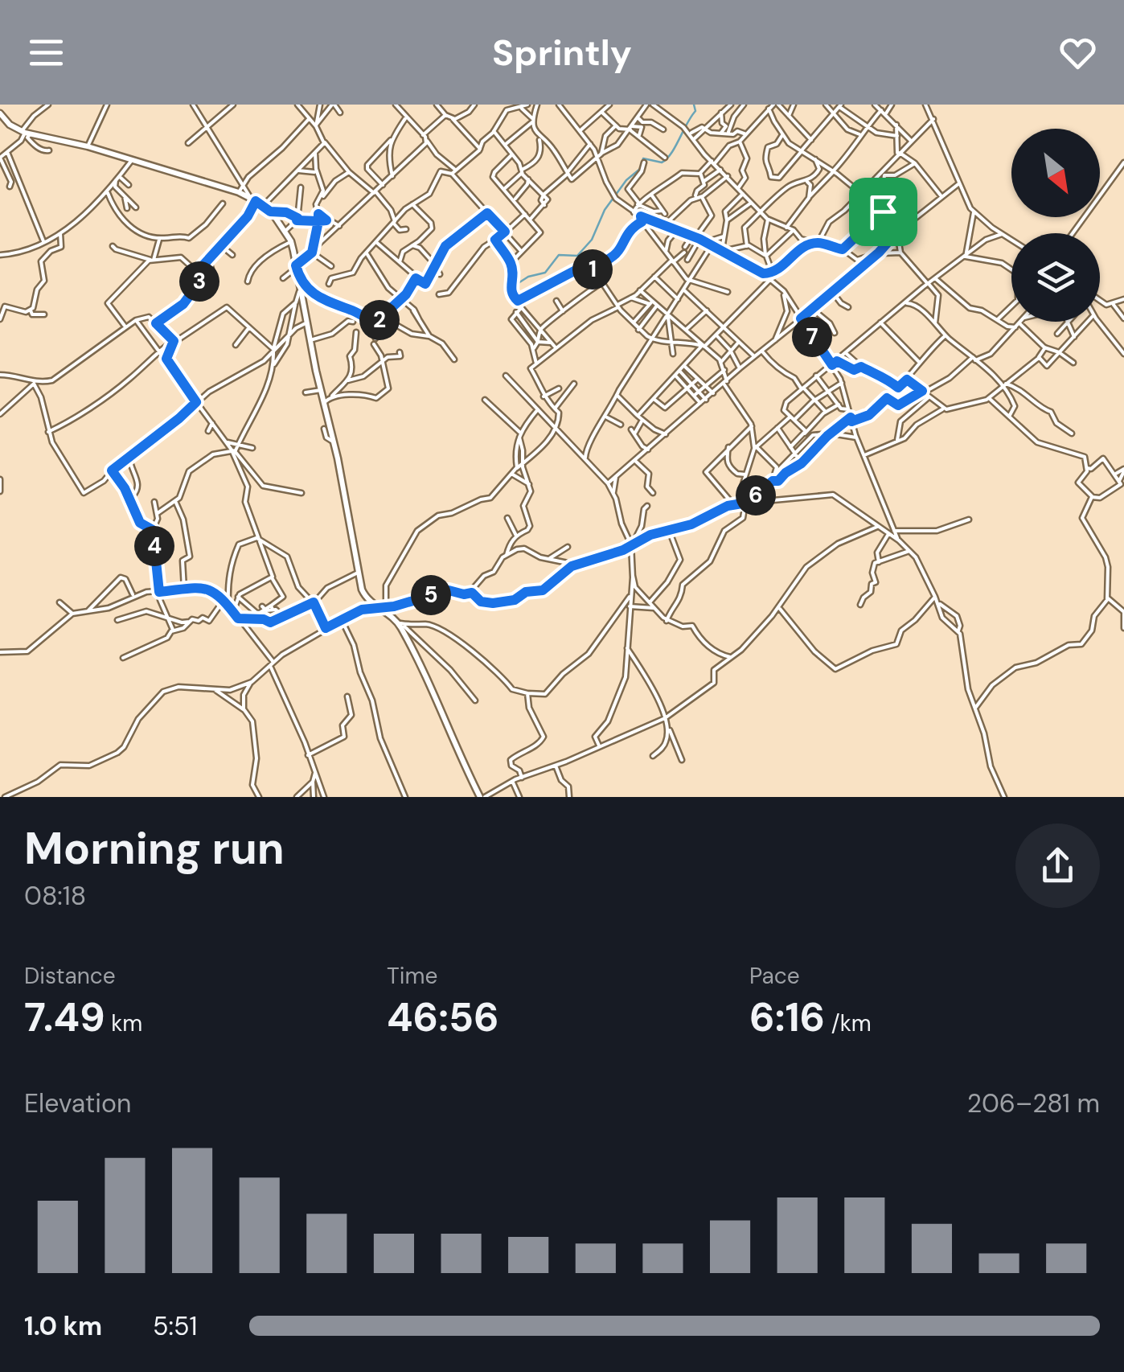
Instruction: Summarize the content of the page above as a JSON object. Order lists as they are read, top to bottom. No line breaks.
{"north":"bottom right","page":{"header":"Sprintly","pins":["1","3","2","7","6","4","5"],"heading":["Morning run","08:18"],"stats":[["Distance","7.49 km"],["Time","46:56"],["Pace","6:16 /km"]],"chart":["Elevation","206–281 m"],"list":[{"name":"1.0 km","note":"5:51"}]}}
